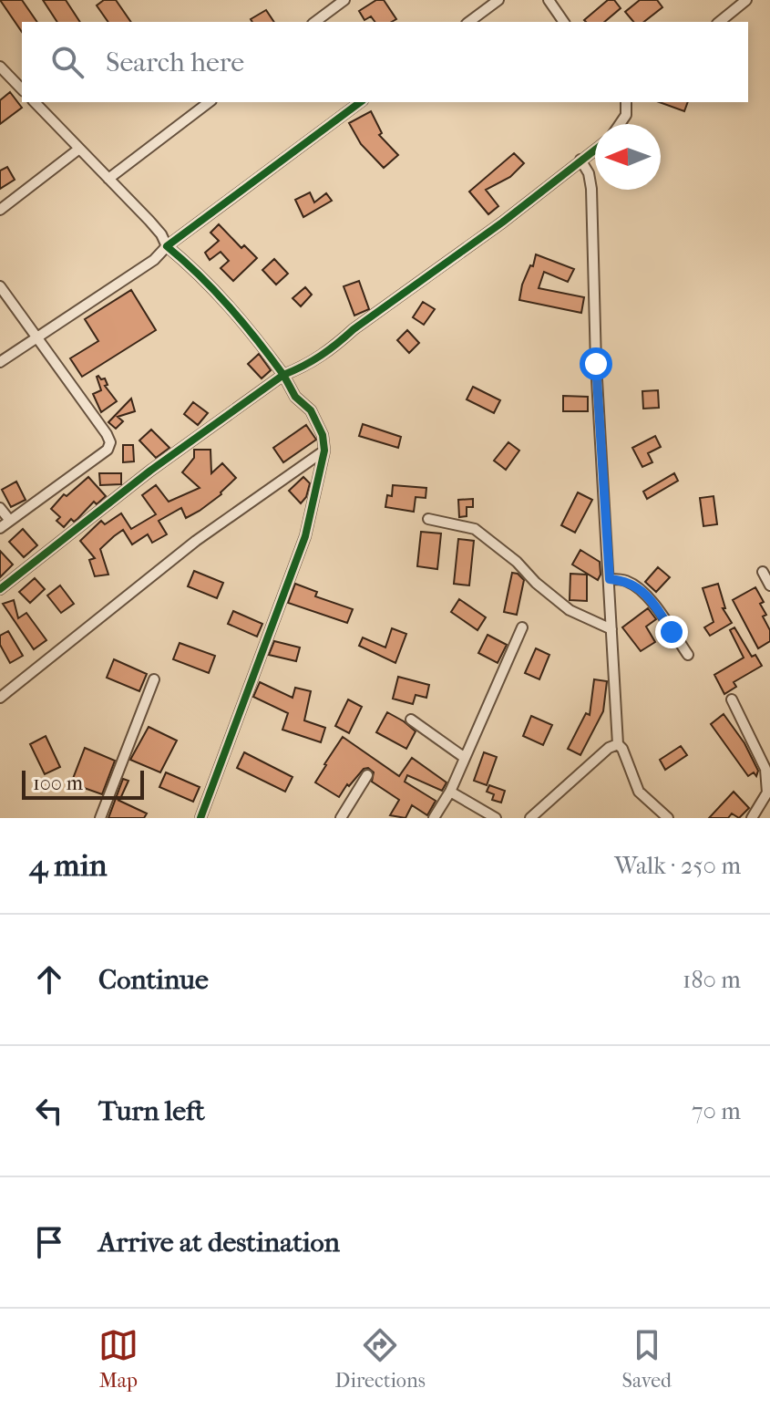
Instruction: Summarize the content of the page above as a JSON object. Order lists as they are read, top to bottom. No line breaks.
{"scale_bar":"100 m","north":"left","page":{"search":"Search here","scale":"100 m","heading":["4 min","Walk · 250 m"],"list":[["Continue","180 m"],["Turn left","70 m"],"Arrive at destination"],"nav":["Map","Directions","Saved"]}}
